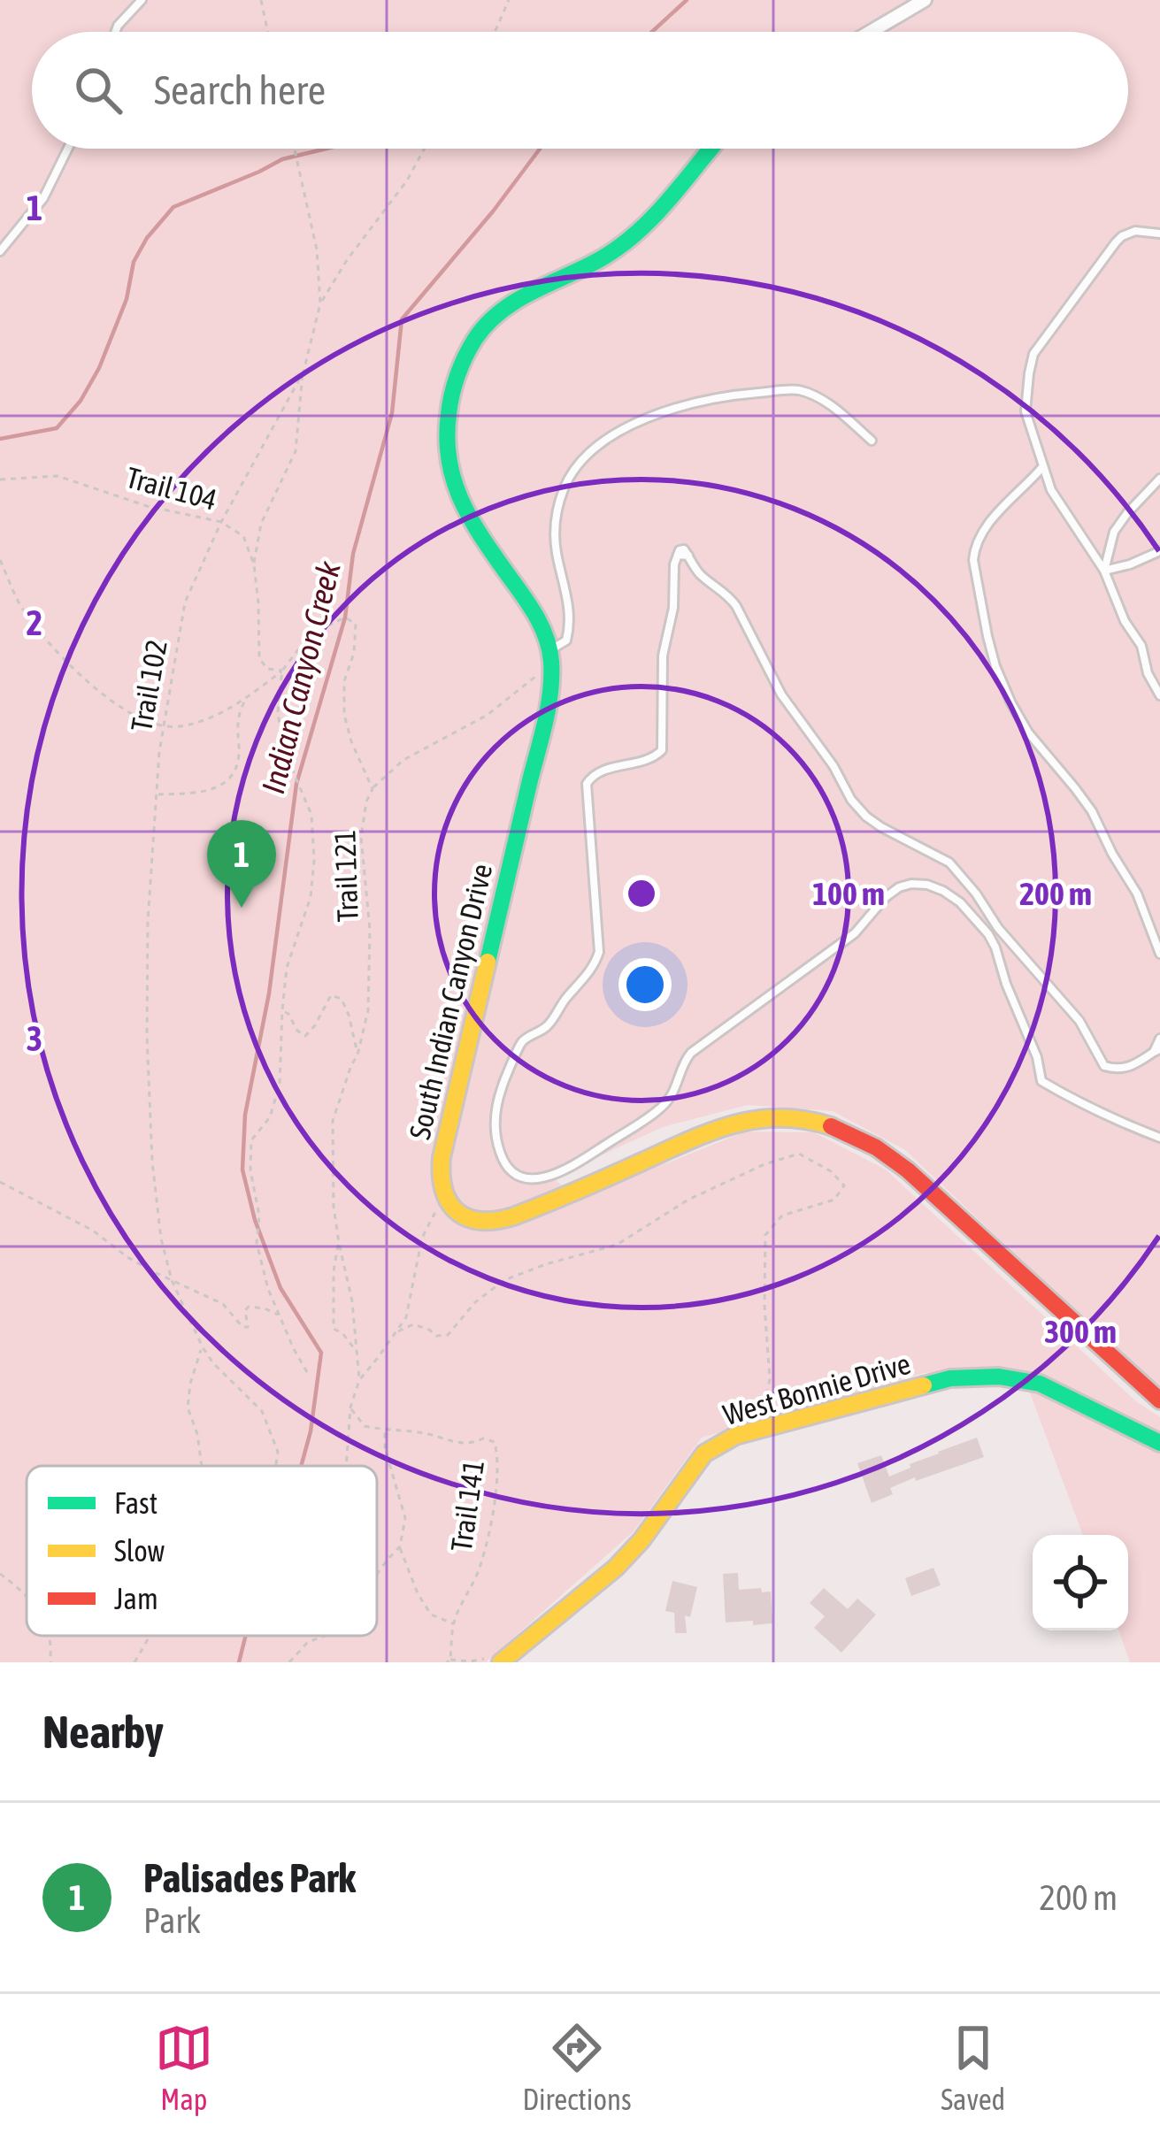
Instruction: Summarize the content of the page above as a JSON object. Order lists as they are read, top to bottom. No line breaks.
{"streets":{"street":["South Indian Canyon Drive","West Bonnie Drive"],"path":["Trail 104","Trail 102","Trail 121","Trail 141"]},"crossings":[["Trail 104","Trail 102"]],"water":["Indian Canyon Creek"],"legend":["Fast","Slow","Jam"],"page":{"search":"Search here","pins":"1","heading":"Nearby","list":[{"mark":"1","name":"Palisades Park","note":"Park","value":"200 m"}],"nav":["Map","Directions","Saved"]},"grid":{"rows":["1","2","3"]},"rings":["100 m","200 m","300 m"]}
